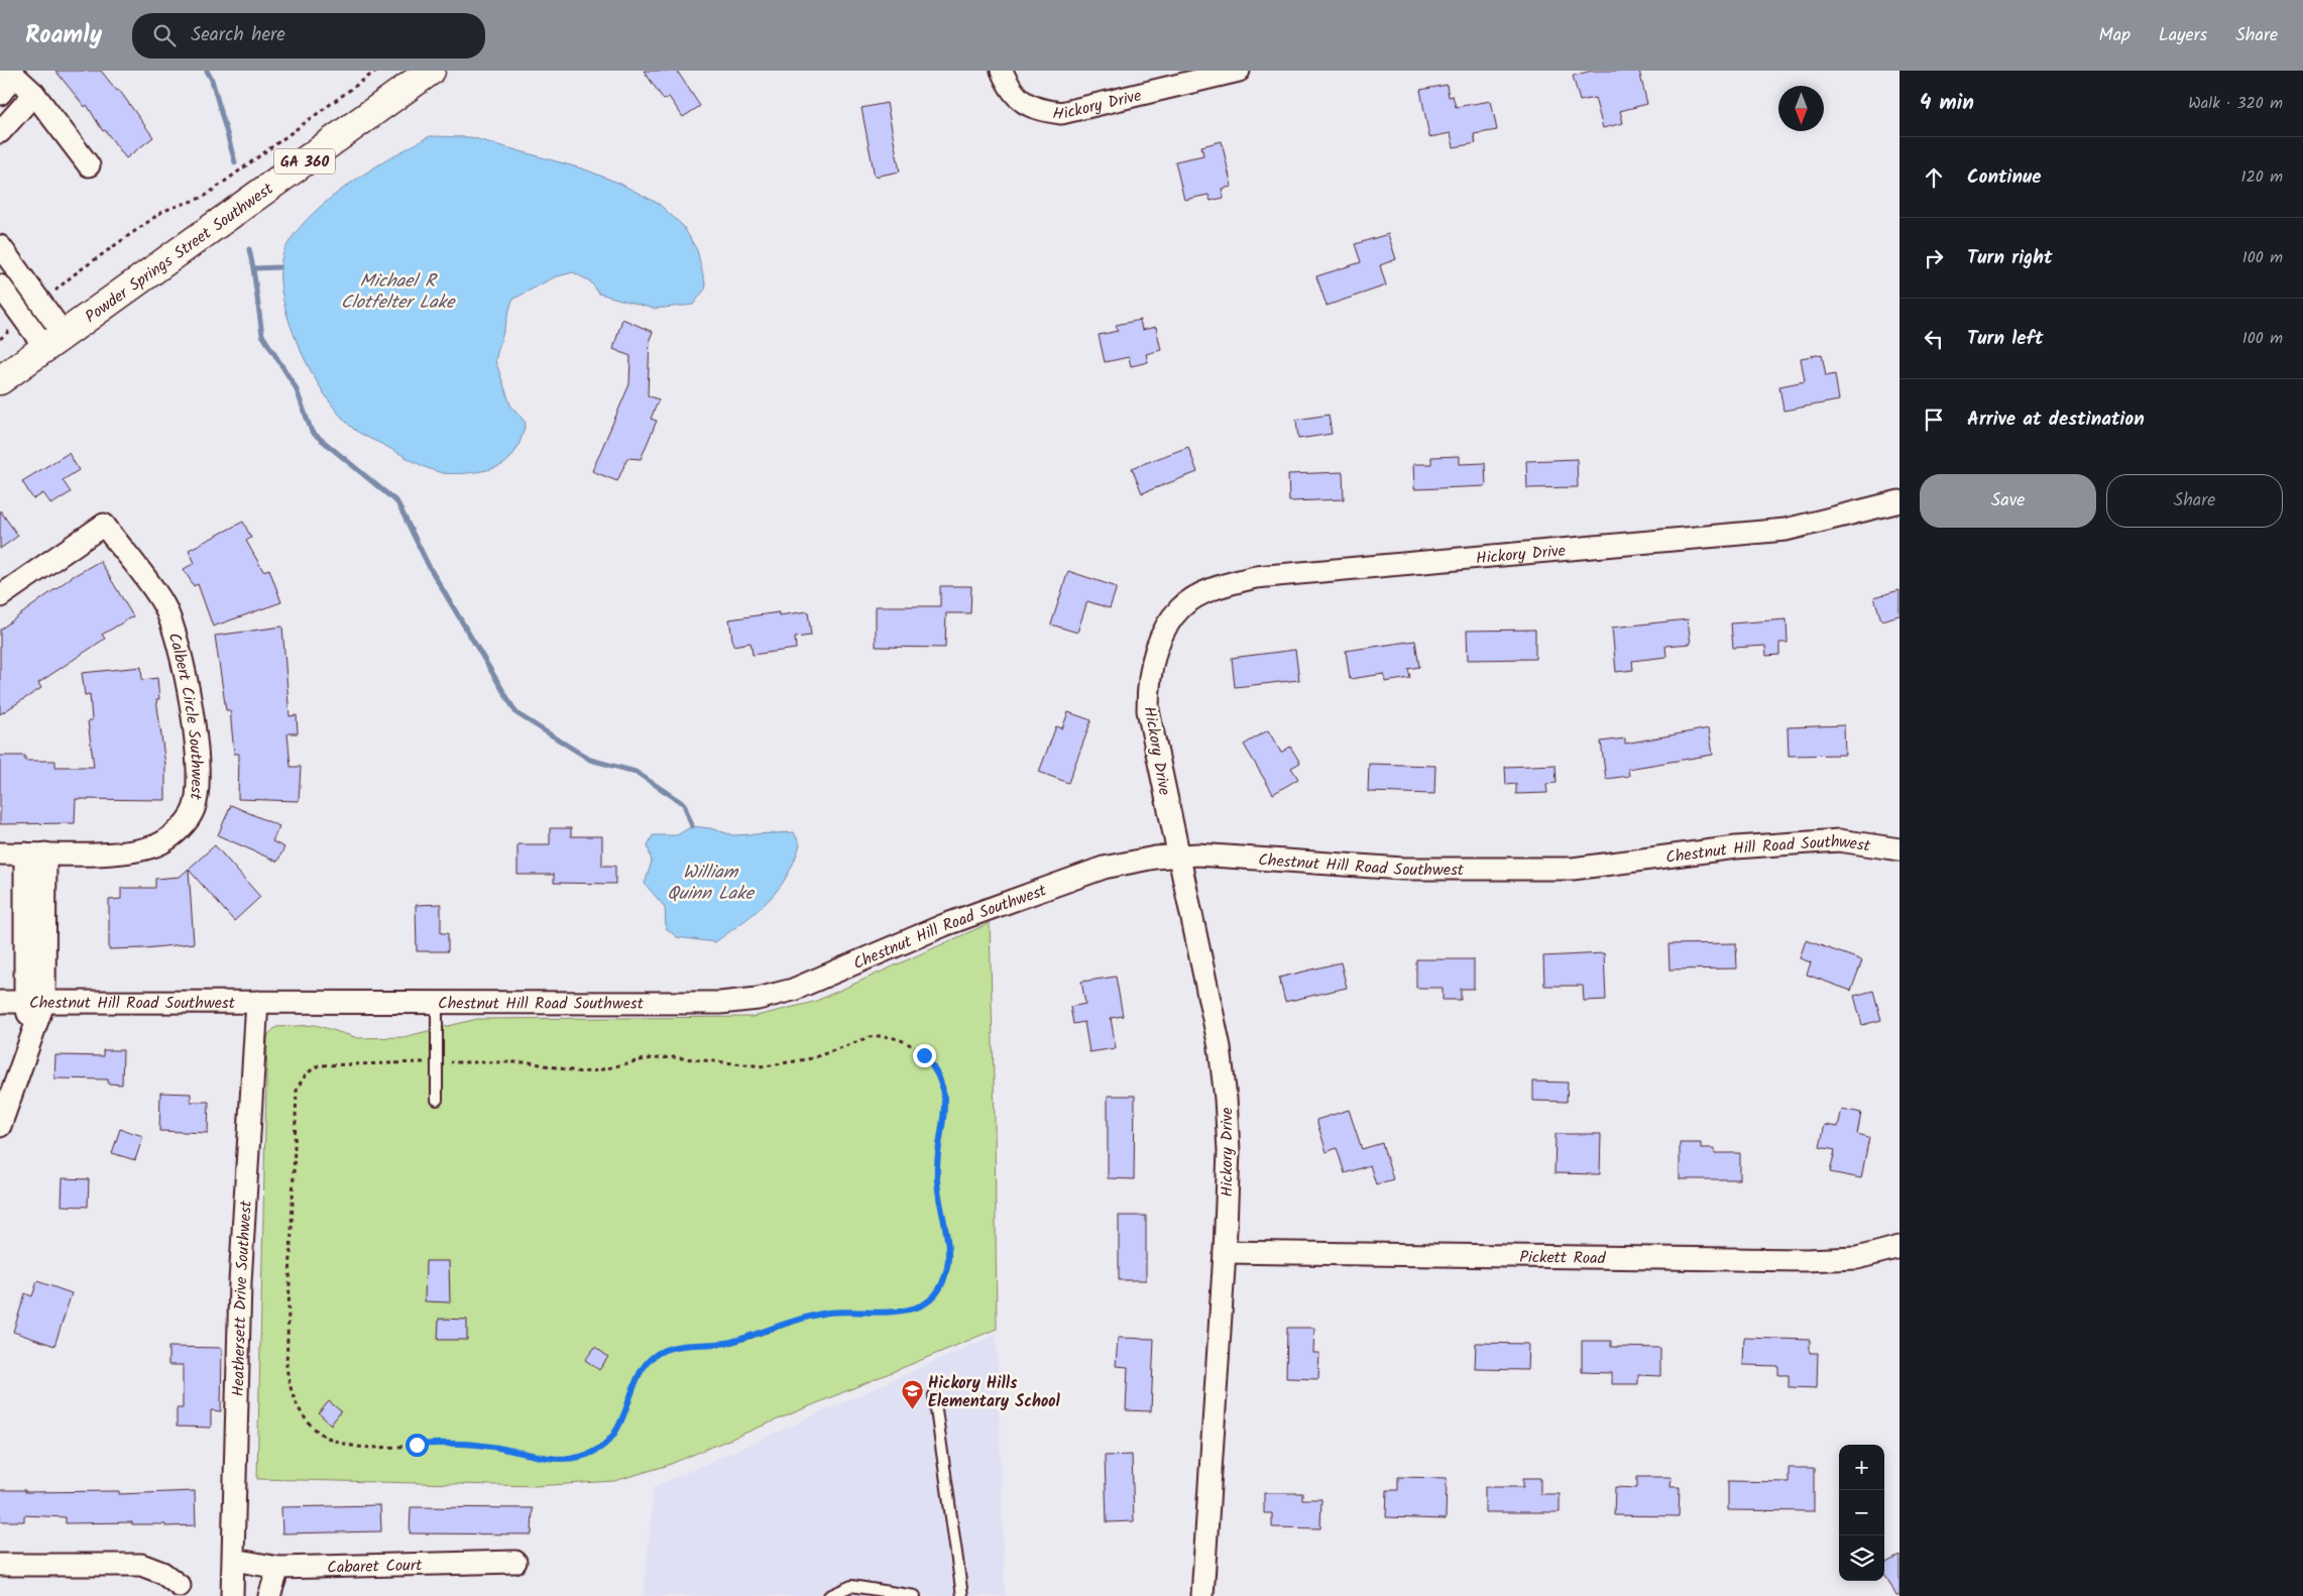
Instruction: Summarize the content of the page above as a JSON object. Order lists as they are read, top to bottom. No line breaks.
{"streets":{"main road":["GA 360","Powder Springs Street Southwest"],"street":["Hickory Drive","Calbert Circle Southwest","Chestnut Hill Road Southwest","Pickett Road","Heathersett Drive Southwest","Cabaret Court"]},"crossings":[["Hickory Drive","Chestnut Hill Road Southwest"],["Hickory Drive","Pickett Road"],["Chestnut Hill Road Southwest","Heathersett Drive Southwest"],["Heathersett Drive Southwest","Cabaret Court"]],"water":["Michael R Clotfelter Lake","William Quinn Lake"],"places":{"school or university":["Hickory Hills Elementary School"]},"north":"bottom","page":{"header":"Roamly","search":"Search here","nav":["Map","Layers","Share"],"heading":["4 min","Walk · 320 m"],"list":[["Continue","120 m"],["Turn right","100 m"],["Turn left","100 m"],"Arrive at destination"],"buttons":["Save","Share"],"map_buttons":["+","−"]}}
